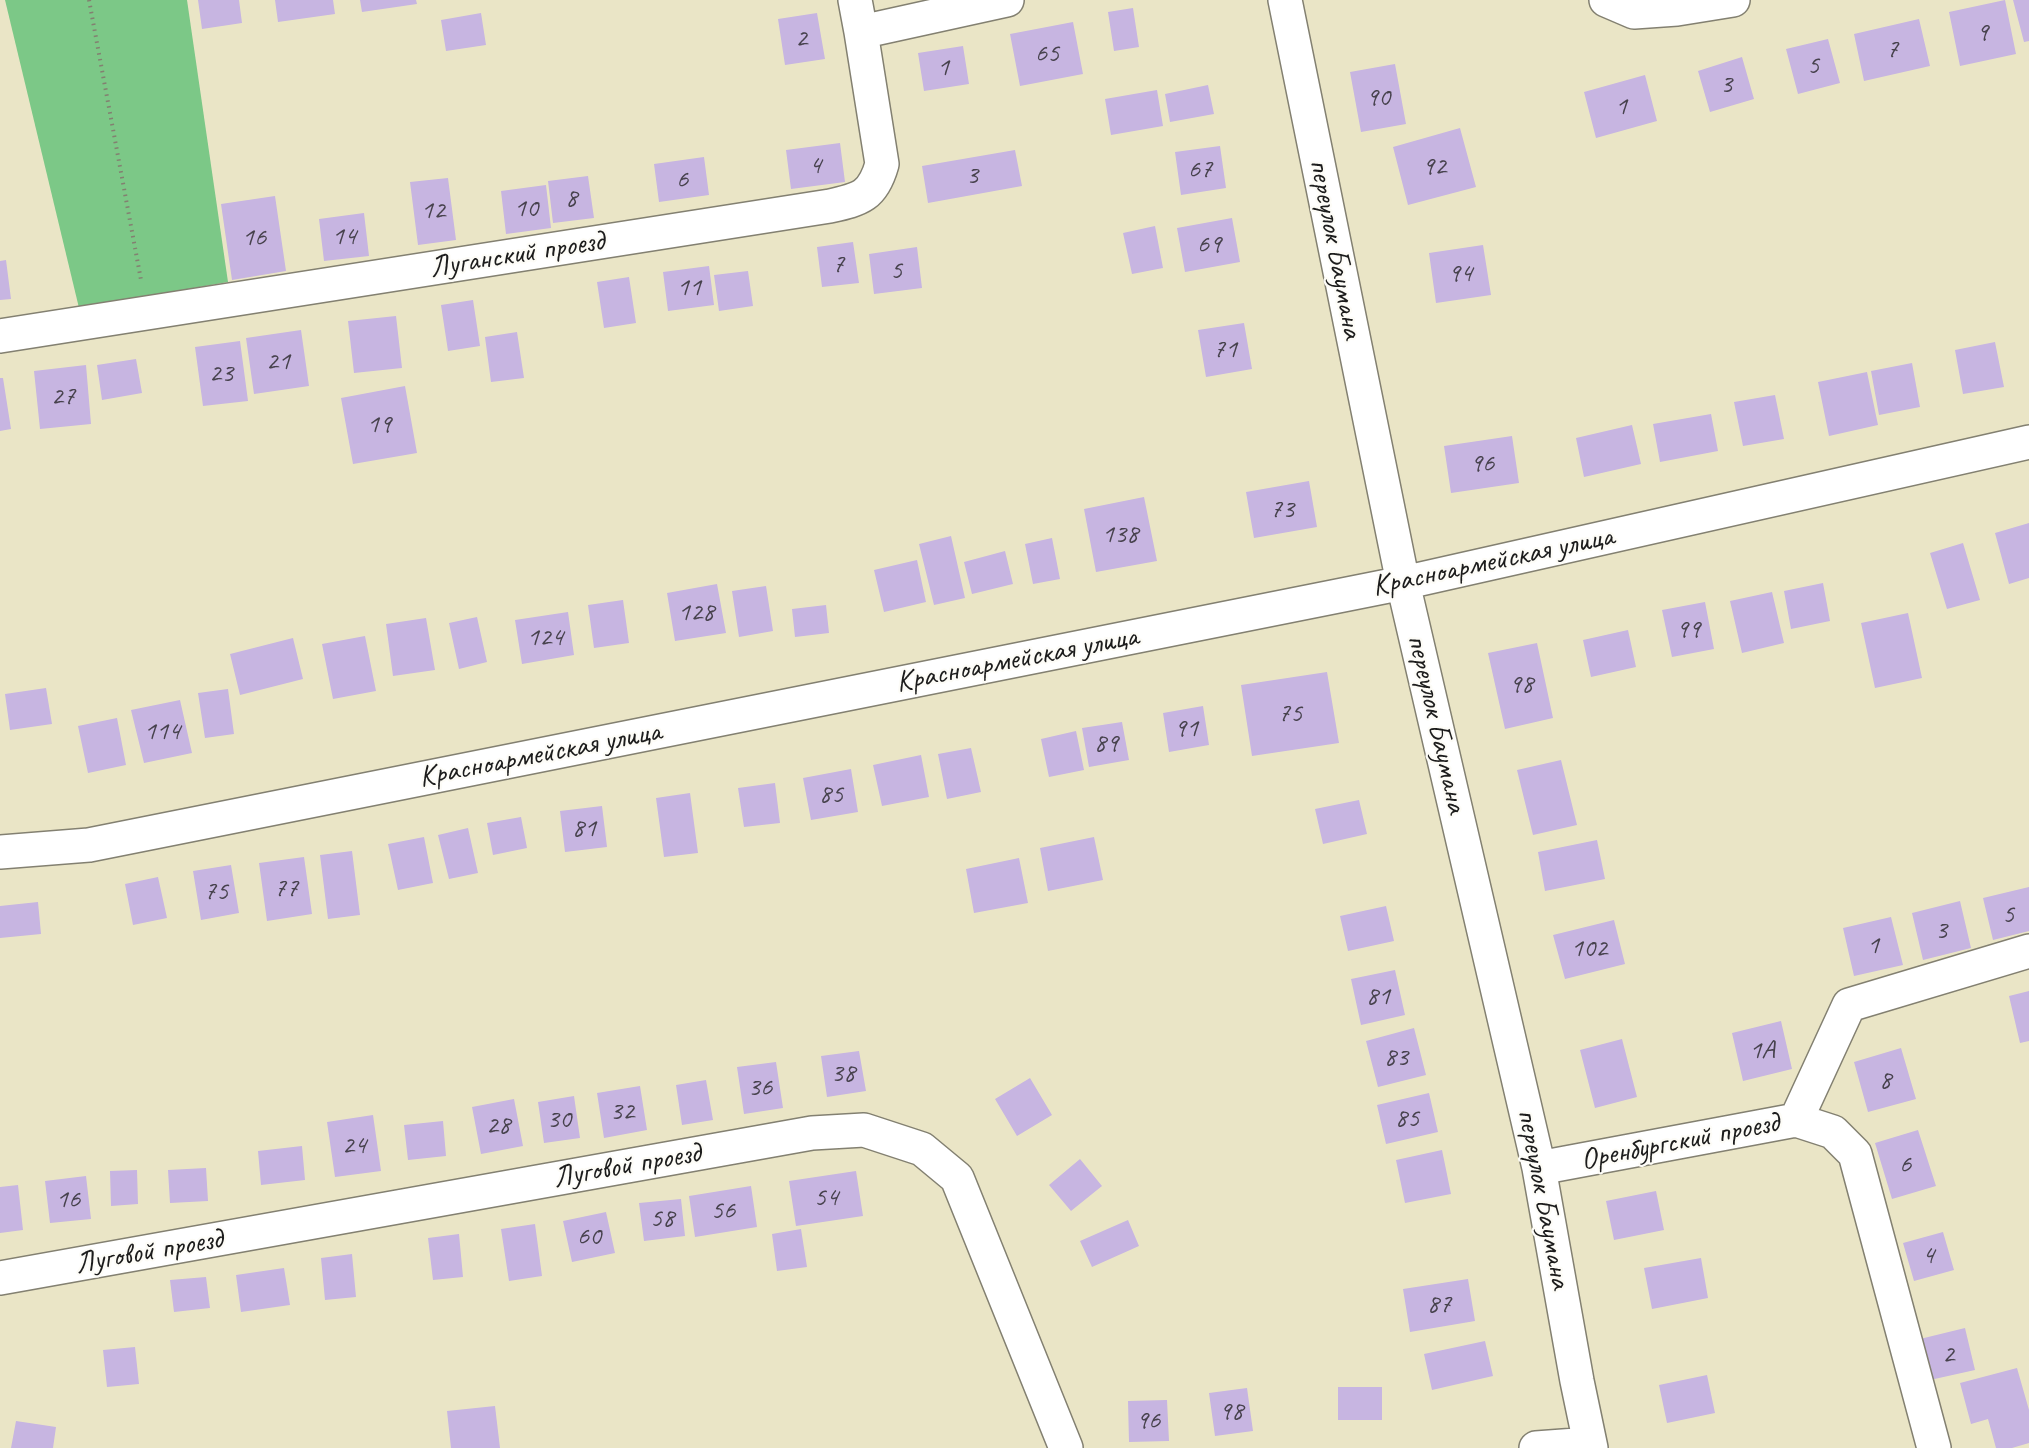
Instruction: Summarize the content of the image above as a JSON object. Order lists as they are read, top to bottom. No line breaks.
{"streets":{"street":["переулок Баумана","Луганский проезд","Красноармейская улица","Оренбургский проезд","Луговой проезд"]},"crossings":[["переулок Баумана","Красноармейская улица"],["переулок Баумана","Оренбургский проезд"]],"house_numbers":["9","2","7","65","5","1","3","90","1","4","92","67","3","6","8","10","12","14","16","69","7","5","94","11","71","21","23","27","19","96","73","138","128","99","124","98","75","91","114","89","85","81","77","75","5","3","1","102","81","1А","83","38","8","36","32","85","30","28","24","6","54","16","56","58","60","4","87","2","98","96"]}
